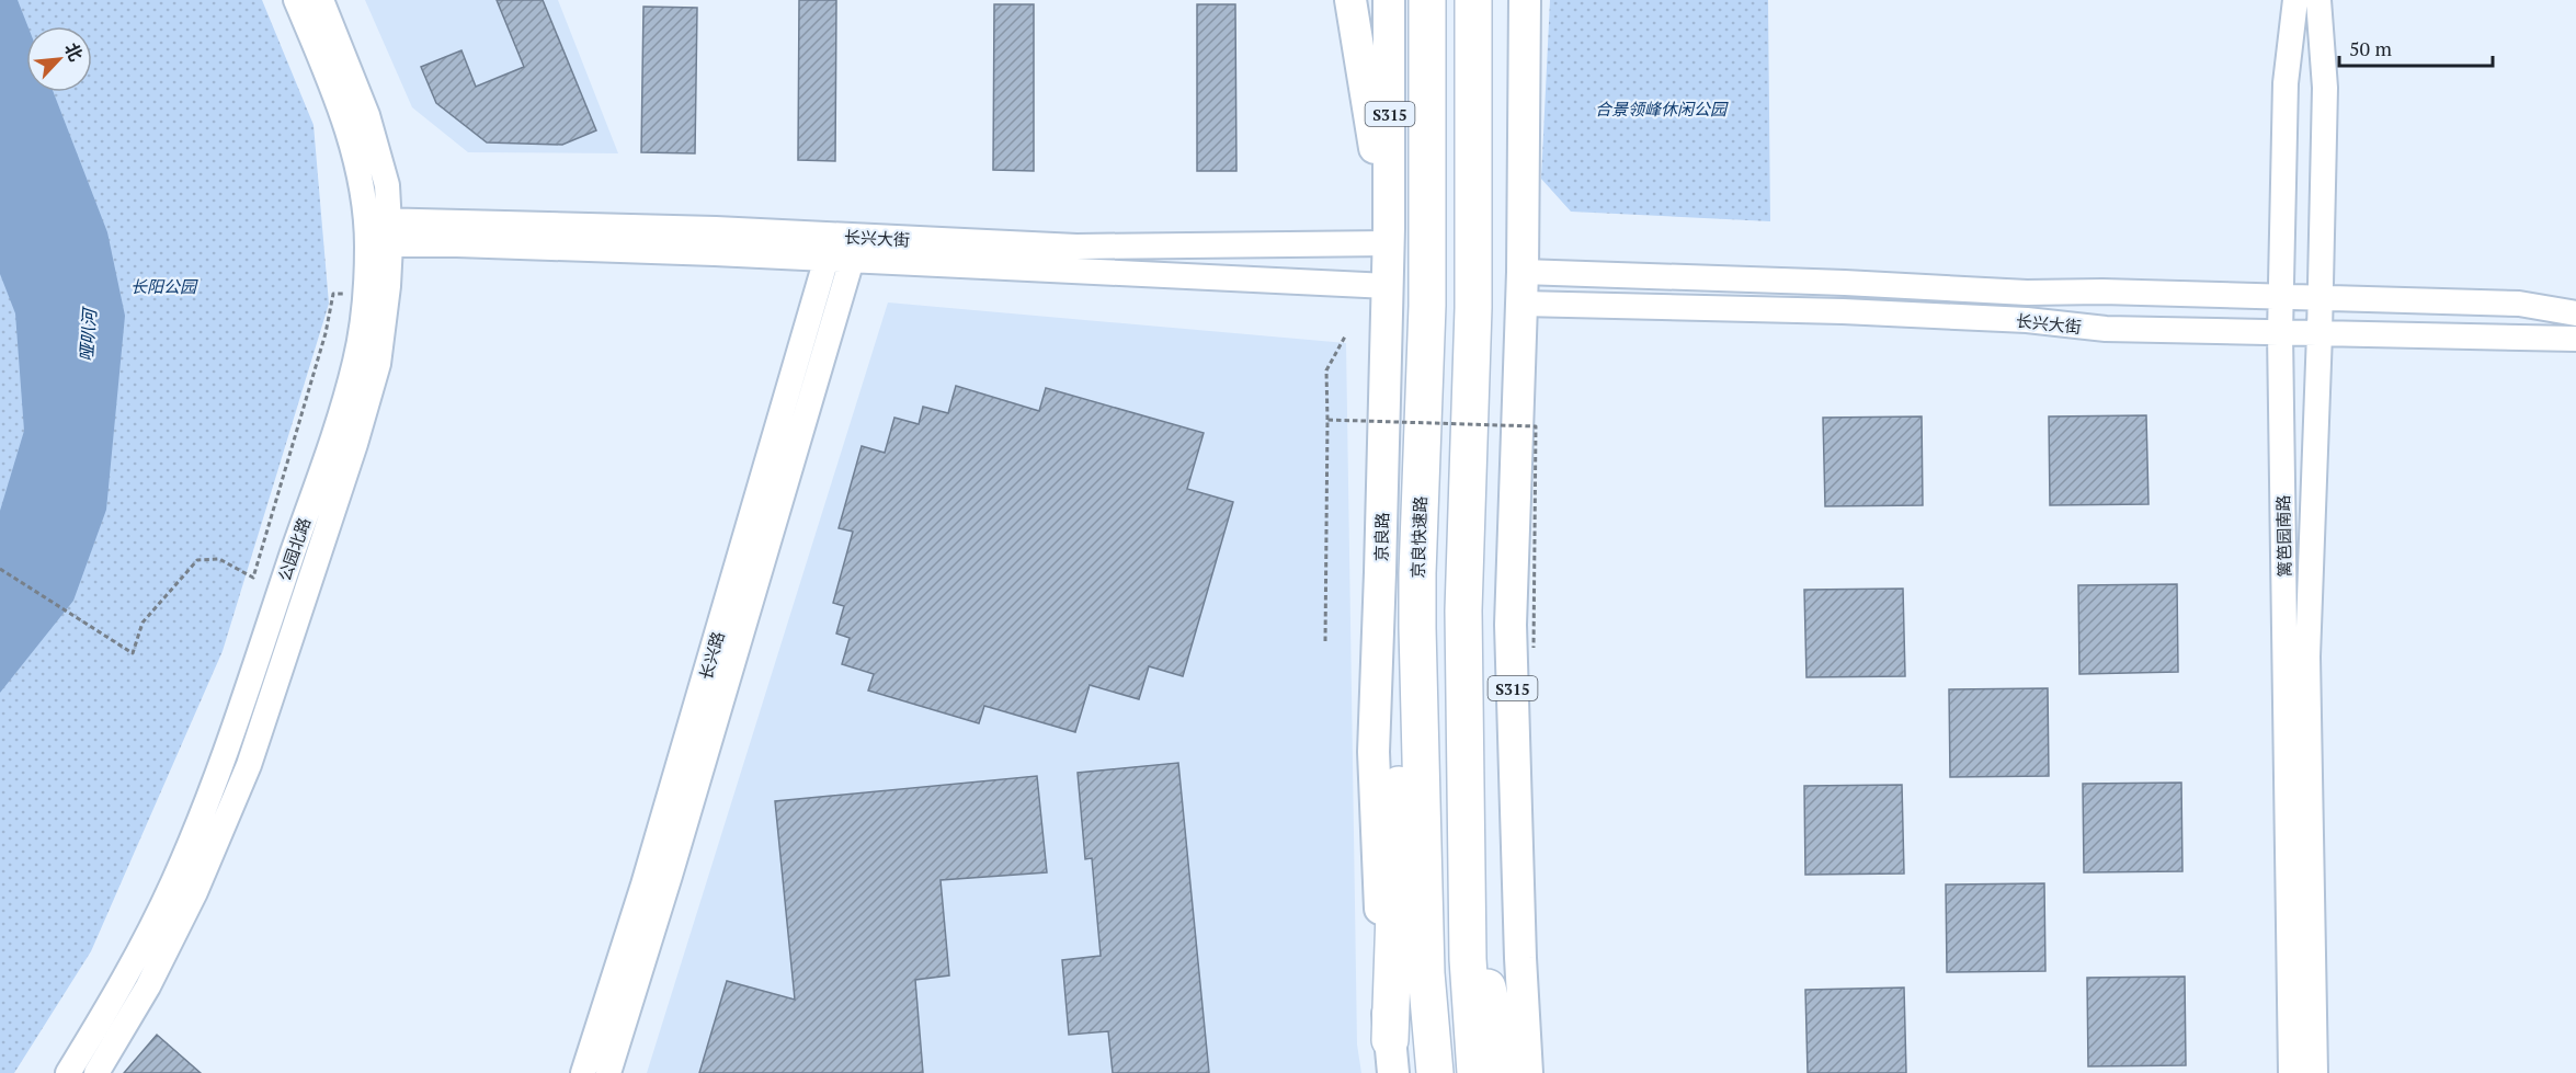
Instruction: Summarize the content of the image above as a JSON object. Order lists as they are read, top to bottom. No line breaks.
{"streets":{"highway":["京良快速路"],"main road":["S315","京良路"],"street":["长兴大街","篱笆园南路","公园北路","长兴路"]},"crossings":[["S315","长兴大街"],["长兴大街","篱笆园南路"],["长兴大街","京良路"],["长兴大街","公园北路"],["长兴大街","长兴路"]],"water":["哑叭河"],"parks":["合景领峰休闲公园","长阳公园"],"scale_bar":"50 m","north":"top right"}
